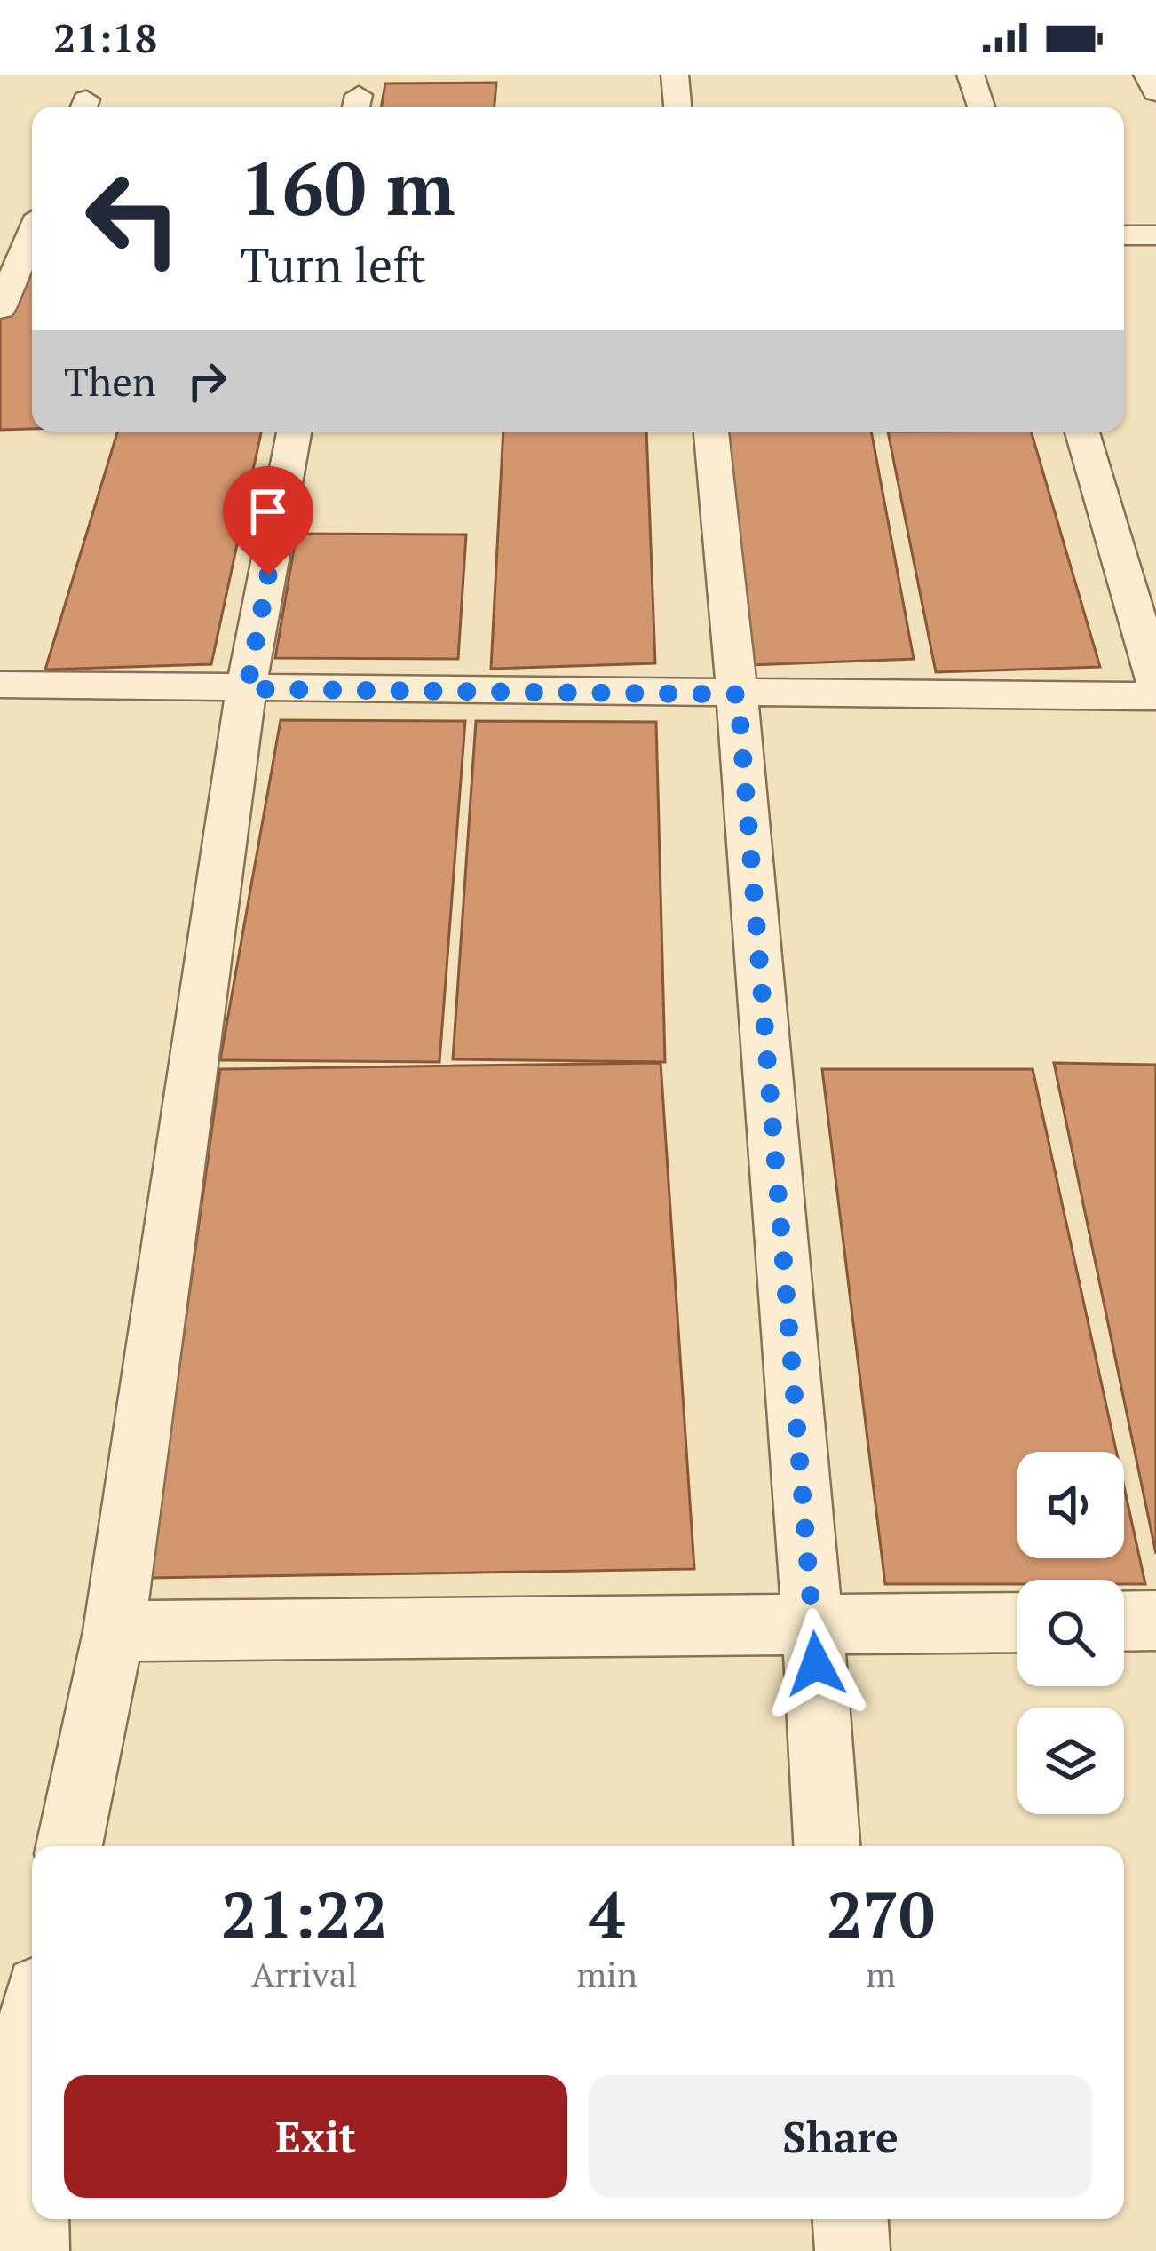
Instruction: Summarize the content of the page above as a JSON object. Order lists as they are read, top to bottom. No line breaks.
{"page":{"status":"21:18","turn":["160 m","Turn left"],"then":"Then","eta":["21:22","Arrival","4","min","270","m"],"buttons":["Exit","Share"]}}
